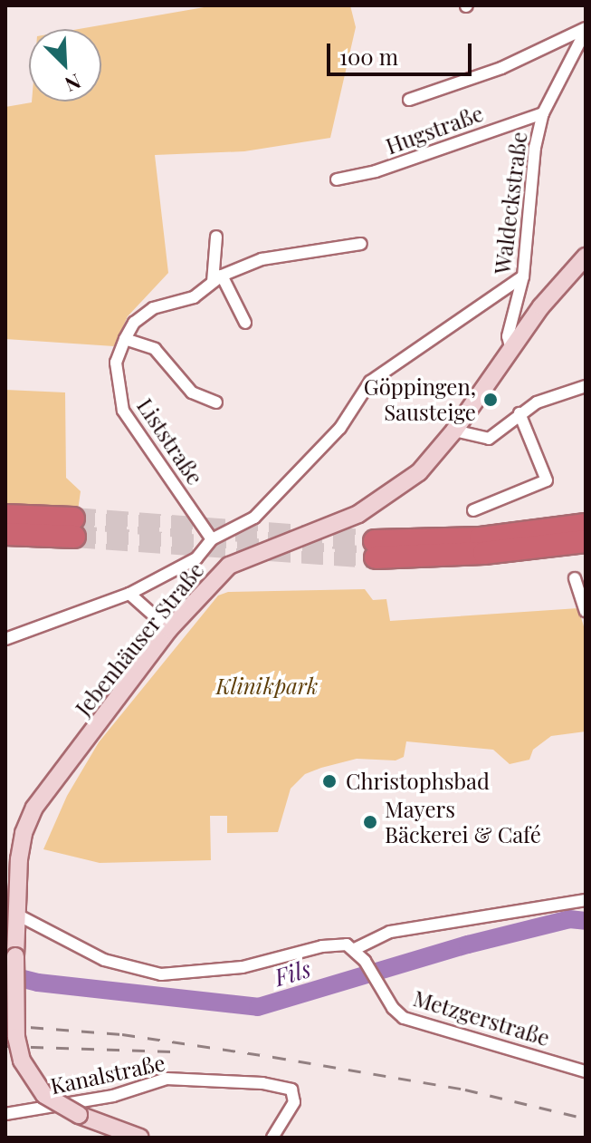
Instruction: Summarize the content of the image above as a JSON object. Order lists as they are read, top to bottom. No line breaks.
{"streets":{"main road":["Jebenhäuser Straße"],"street":["Hugstraße","Waldeckstraße","Liststraße","Metzgerstraße","Kanalstraße"]},"crossings":[["Hugstraße","Waldeckstraße"],["Waldeckstraße","Jebenhäuser Straße"]],"water":["Fils"],"parks":["Klinikpark"],"places":["Göppingen, Sausteige","Christophsbad","Mayers Bäckerei & Café"],"scale_bar":"100 m","north":"bottom right"}
